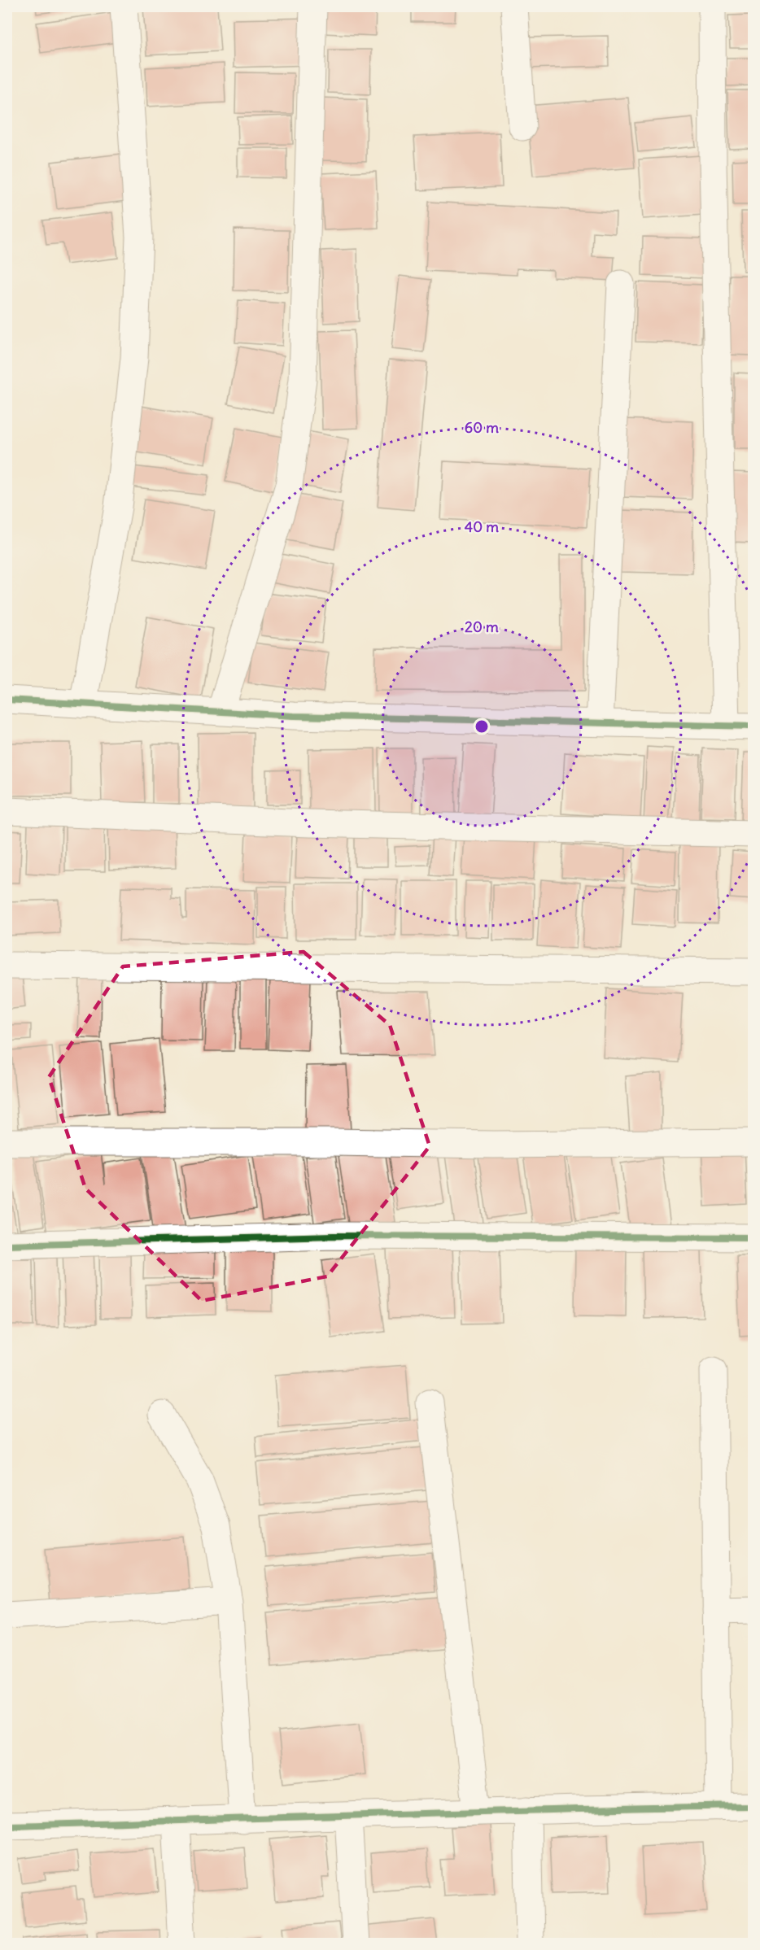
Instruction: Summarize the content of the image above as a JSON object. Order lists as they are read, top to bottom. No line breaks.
{"rings":["60 m","40 m","20 m"]}
